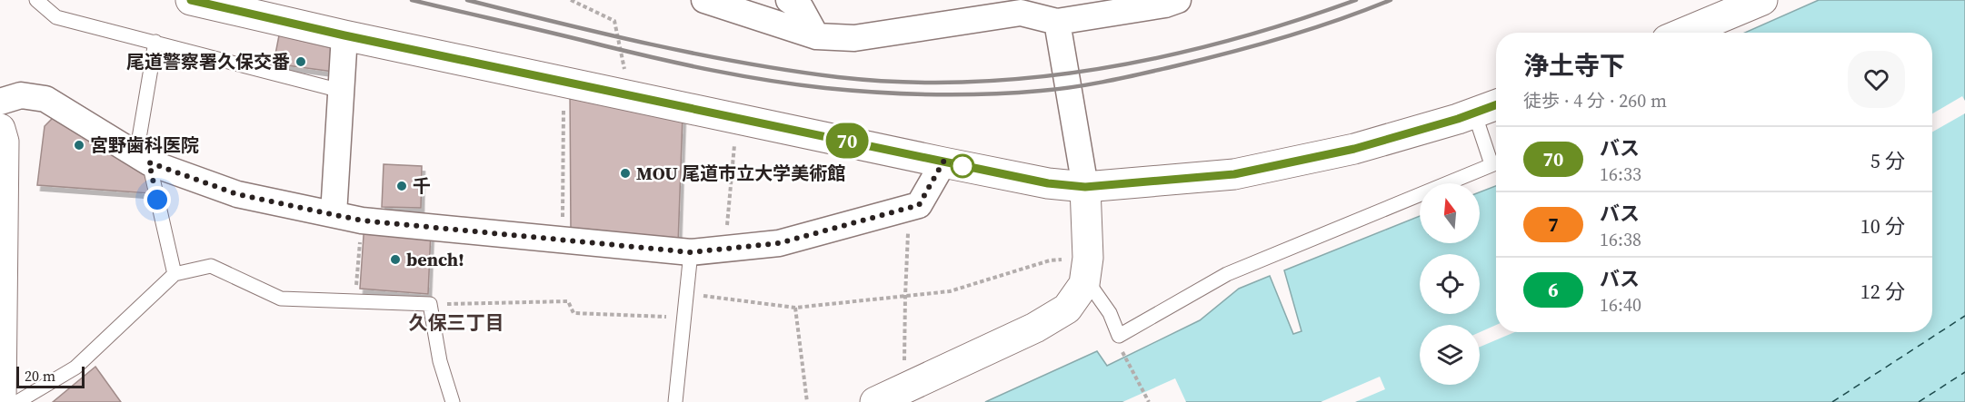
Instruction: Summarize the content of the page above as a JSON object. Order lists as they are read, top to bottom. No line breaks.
{"districts":["久保三丁目"],"places":["尾道警察署久保交番","宮野歯科医院","MOU 尾道市立大学美術館","千","bench!"],"lines":["bus line 70"],"scale_bar":"20 m","north":"top","page":{"on_map":"70","heading":["浄土寺下","徒歩 · 4 分 · 260 m"],"list":[{"mark":"70","name":"バス","note":"16:33","value":"5 分"},{"mark":"7","name":"バス","note":"16:38","value":"10 分"},{"mark":"6","name":"バス","note":"16:40","value":"12 分"}],"scale":"20 m"}}
